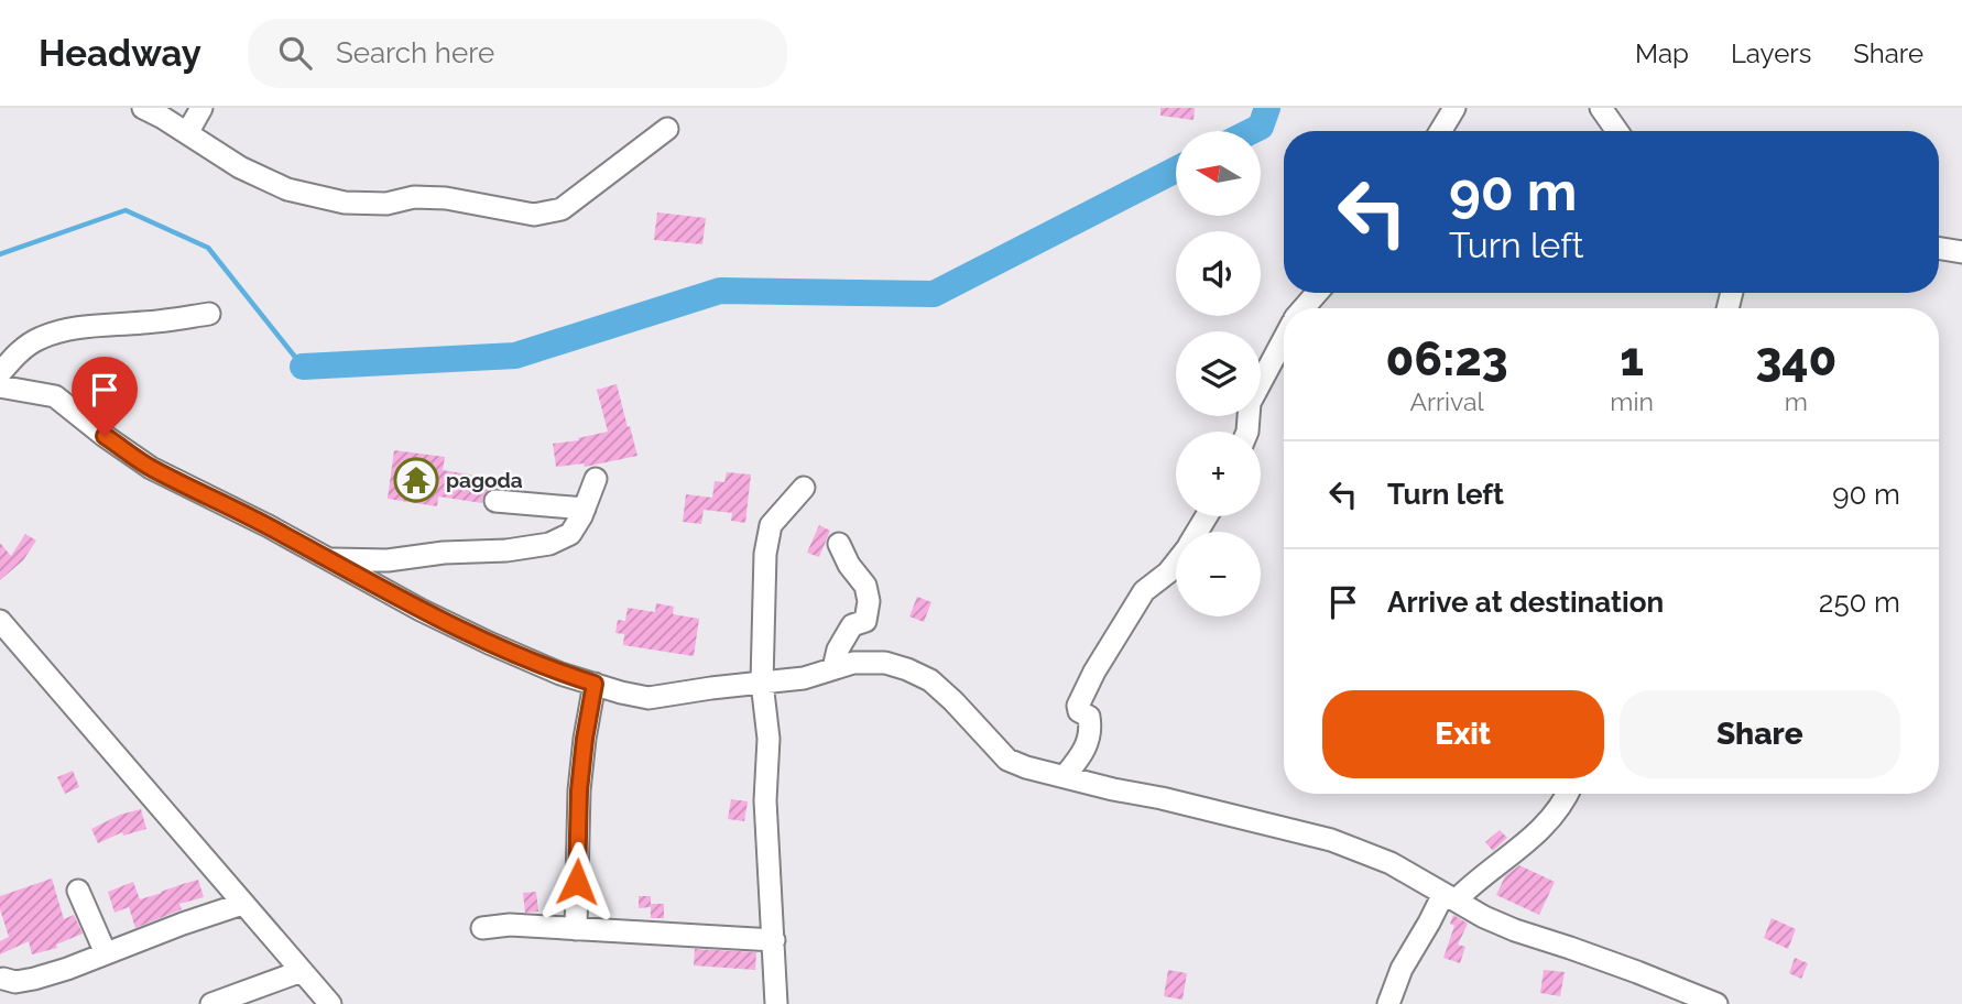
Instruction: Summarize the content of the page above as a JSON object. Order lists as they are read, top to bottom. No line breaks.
{"places":{"temple":["pagoda"]},"north":"left","page":{"header":"Headway","search":"Search here","nav":["Map","Layers","Share"],"map_buttons":["+","−"],"turn":["90 m","Turn left"],"eta":["06:23","Arrival","1","min","340","m"],"list":[{"name":"Turn left","value":"90 m"},{"name":"Arrive at destination","value":"250 m"}],"buttons":["Exit","Share"]}}
